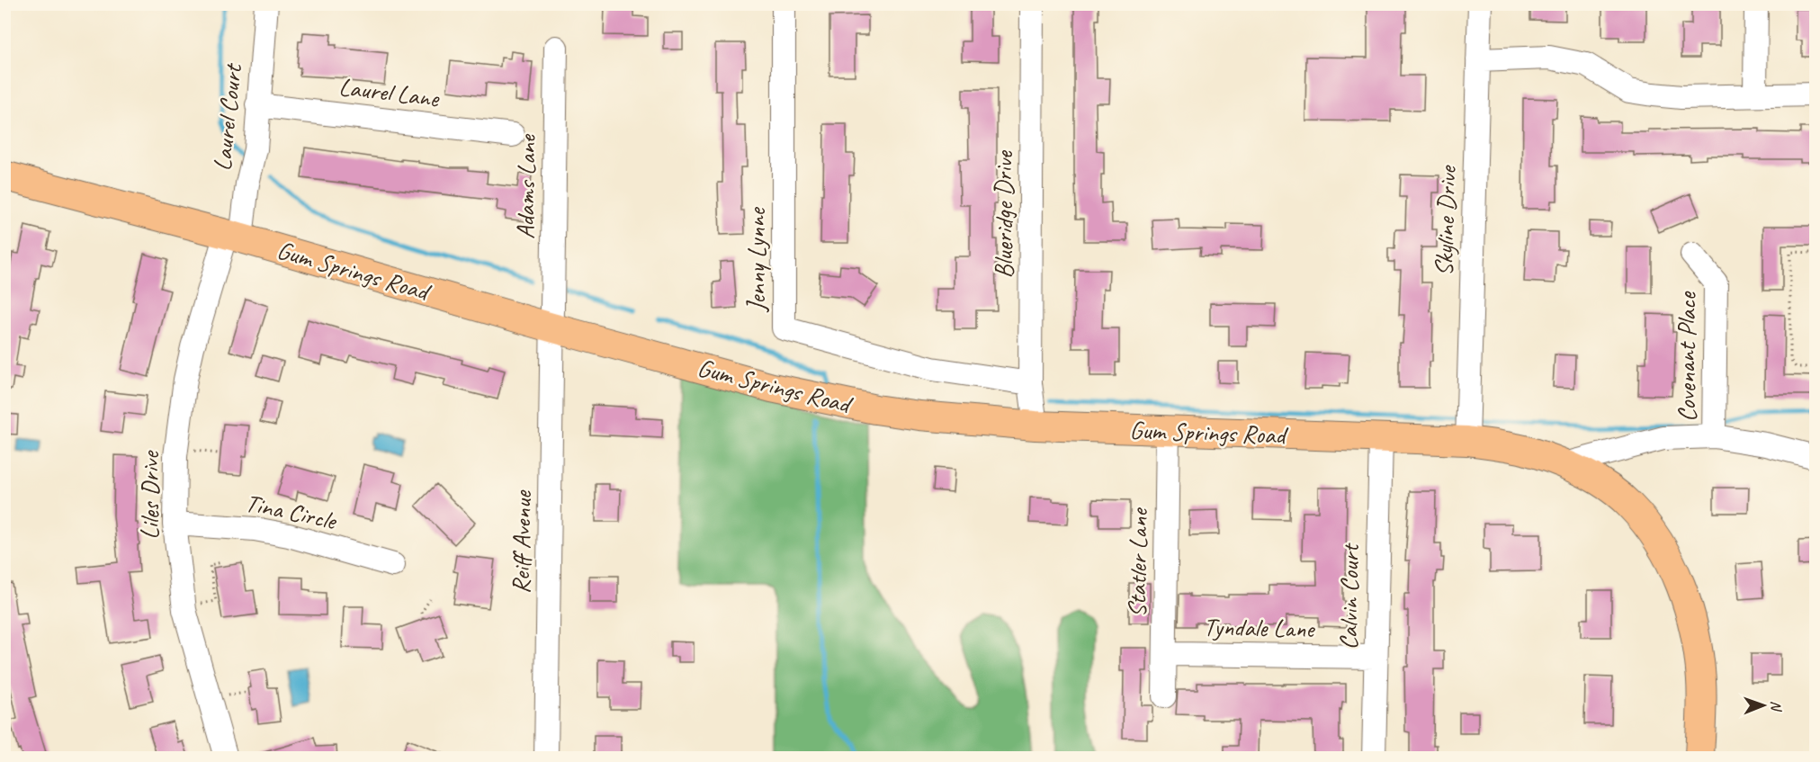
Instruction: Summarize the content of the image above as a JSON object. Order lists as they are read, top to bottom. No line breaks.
{"streets":{"main road":["Gum Springs Road"],"street":["Laurel Lane","Laurel Court","Adams Lane","Blueridge Drive","Skyline Drive","Jenny Lynne","Covenant Place","Liles Drive","Tina Circle","Reiff Avenue","Statler Lane","Calvin Court","Tyndale Lane"]},"crossings":[["Laurel Lane","Laurel Court"],["Laurel Court","Gum Springs Road"],["Laurel Court","Liles Drive"],["Adams Lane","Gum Springs Road"],["Adams Lane","Reiff Avenue"],["Blueridge Drive","Jenny Lynne"],["Blueridge Drive","Gum Springs Road"],["Skyline Drive","Gum Springs Road"],["Gum Springs Road","Liles Drive"],["Gum Springs Road","Reiff Avenue"],["Gum Springs Road","Statler Lane"],["Gum Springs Road","Calvin Court"],["Liles Drive","Tina Circle"],["Calvin Court","Tyndale Lane"]],"north":"right"}
